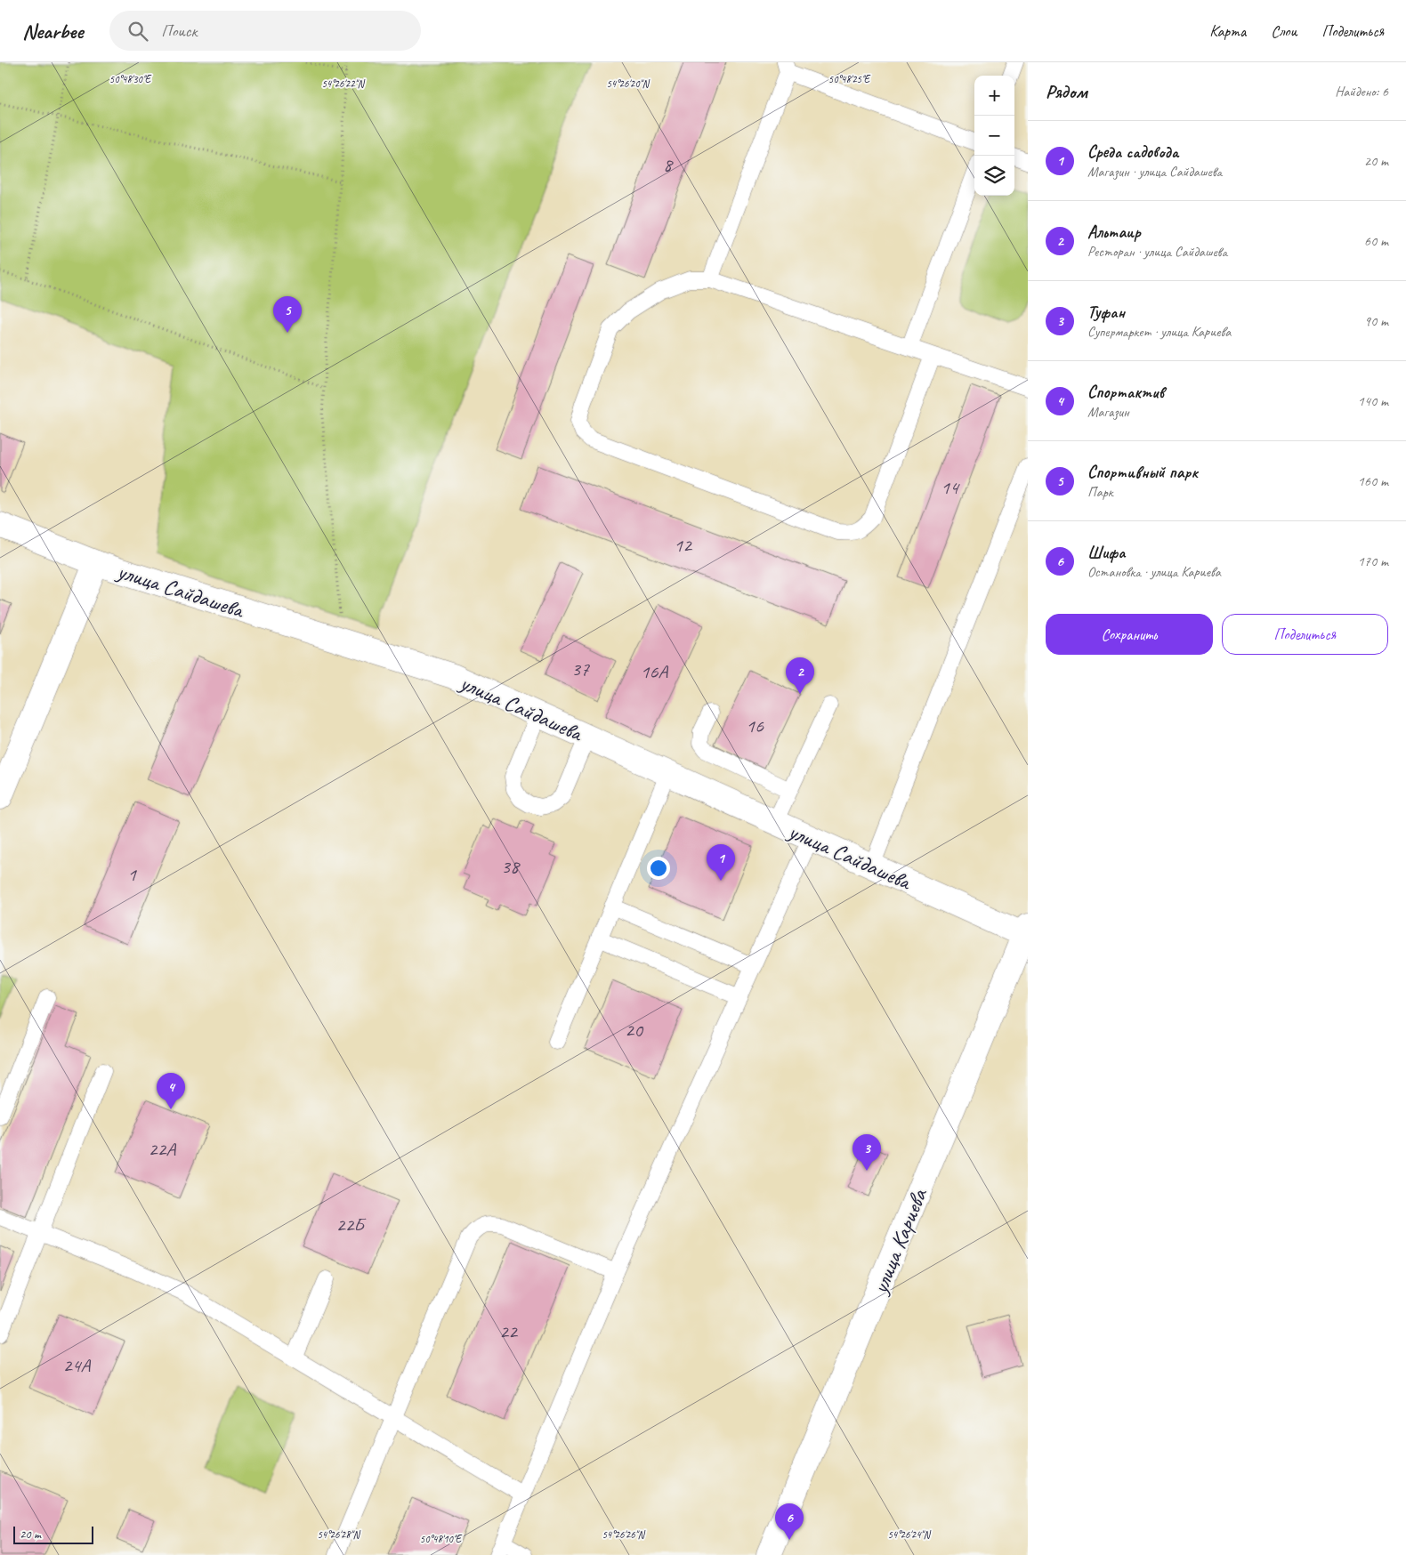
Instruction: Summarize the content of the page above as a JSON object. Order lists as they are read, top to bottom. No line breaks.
{"streets":{"street":["улица Сайдашева","улица Кариева"]},"crossings":[["улица Сайдашева","улица Кариева"]],"house_numbers":["8","14","12","37","16А","16","38","1","20","22А","22Б","22","24А"],"scale_bar":"20 m","page":{"header":"Nearbee","search":"Поиск","nav":["Карта","Слои","Поделиться"],"heading":["Рядом","Найдено: 6"],"map_buttons":["+","−"],"list":[{"mark":"1","name":"Среда садовода","note":"Магазин · улица Сайдашева","value":"20 m"},{"mark":"2","name":"Альтаир","note":"Ресторан · улица Сайдашева","value":"60 m"},{"mark":"3","name":"Туфан","note":"Супермаркет · улица Кариева","value":"90 m"},{"mark":"4","name":"Спортактив","note":"Магазин","value":"140 m"},{"mark":"5","name":"Спортивный парк","note":"Парк","value":"160 m"},{"mark":"6","name":"Шифа","note":"Остановка · улица Кариева","value":"170 m"}],"pins":["5","2","1","4","3","6"],"buttons":["Сохранить","Поделиться"],"scale":"20 m"},"coordinates":["50°48'30\"E","50°48'25\"E","54°26'22\"N","54°26'20\"N","54°26'28\"N","54°26'26\"N","54°26'24\"N","50°48'10\"E"]}
